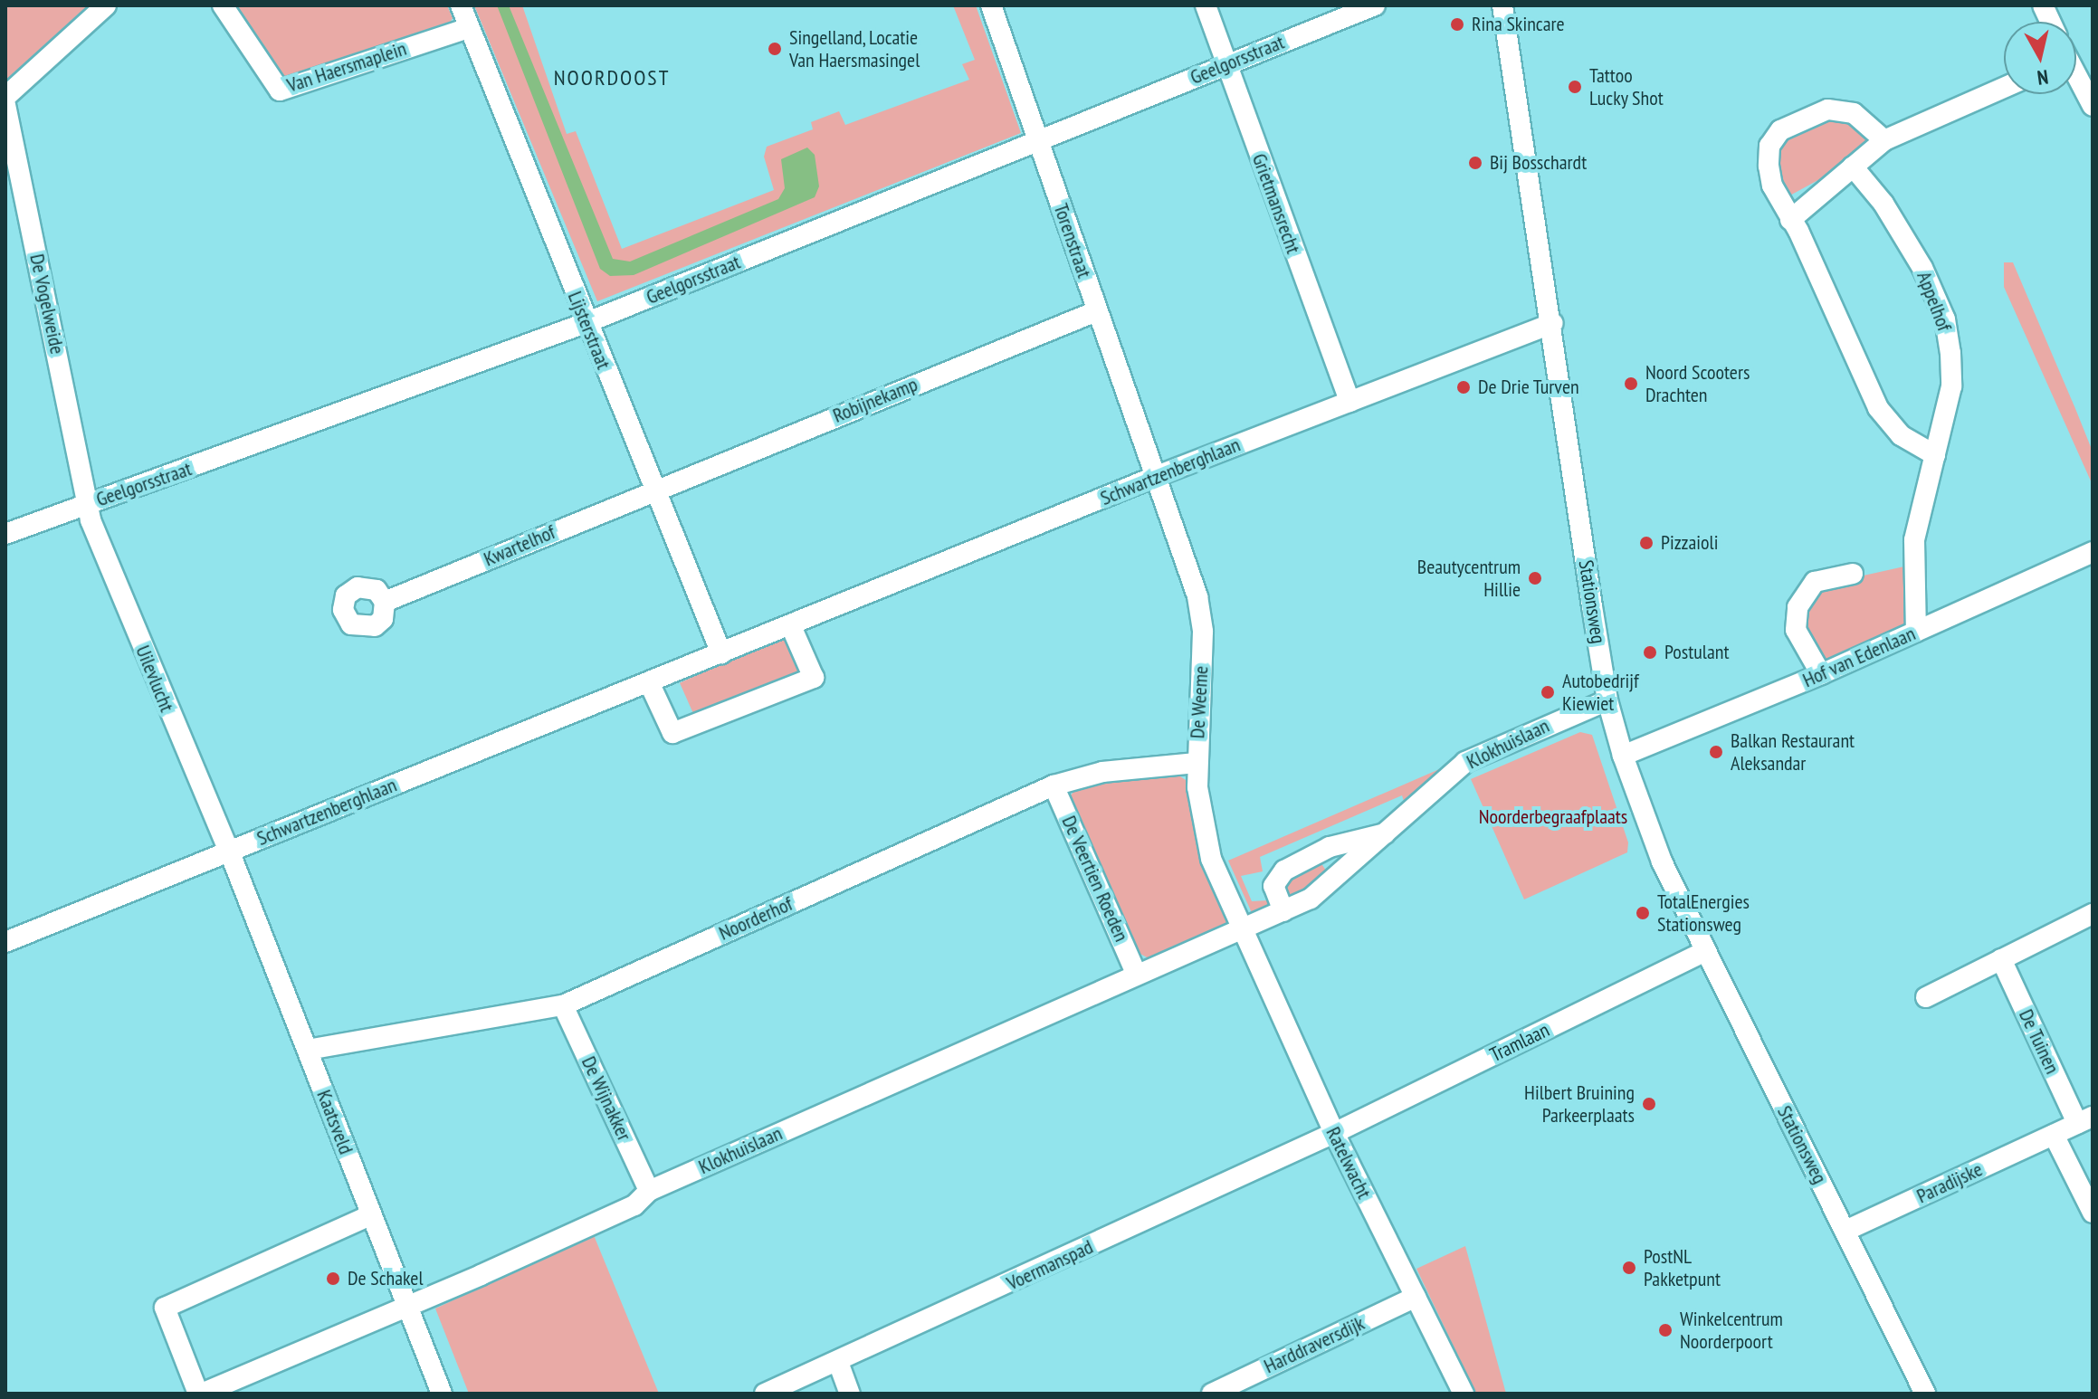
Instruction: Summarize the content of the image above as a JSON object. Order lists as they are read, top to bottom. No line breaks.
{"streets":{"street":["Geelgorsstraat","Van Haersmaplein","Grietmansrecht","Torenstraat","Appelhof","De Vogelweide","Lijsterstraat","Robijnekamp","Schwartzenberghlaan","Kwartelhof","Stationsweg","Hof van Edenlaan","Uilevlucht","De Weeme","Klokhuislaan","De Veertien Roeden","Noorderhof","De Tuinen","Tramlaan","De Wijnakker","Kaatsveld","Ratelwacht","Paradijske","Voermanspad","Harddraversdijk"]},"crossings":[["Geelgorsstraat","Grietmansrecht"],["Geelgorsstraat","Torenstraat"],["Geelgorsstraat","De Vogelweide"],["Geelgorsstraat","Lijsterstraat"],["Geelgorsstraat","Uilevlucht"],["Van Haersmaplein","Lijsterstraat"],["Grietmansrecht","Schwartzenberghlaan"],["Torenstraat","Robijnekamp"],["Torenstraat","Schwartzenberghlaan"],["Torenstraat","De Weeme"],["Appelhof","Hof van Edenlaan"],["De Vogelweide","Uilevlucht"],["Lijsterstraat","Robijnekamp"],["Lijsterstraat","Schwartzenberghlaan"],["Lijsterstraat","Kwartelhof"],["Robijnekamp","Kwartelhof"],["Schwartzenberghlaan","Stationsweg"],["Schwartzenberghlaan","Uilevlucht"],["Schwartzenberghlaan","De Weeme"],["Schwartzenberghlaan","Kaatsveld"],["Stationsweg","Hof van Edenlaan"],["Stationsweg","Klokhuislaan"],["Stationsweg","Tramlaan"],["Stationsweg","Paradijske"],["Uilevlucht","Kaatsveld"],["De Weeme","Klokhuislaan"],["De Weeme","Noorderhof"],["De Weeme","Ratelwacht"],["Klokhuislaan","De Veertien Roeden"],["Klokhuislaan","De Wijnakker"],["Klokhuislaan","Kaatsveld"],["Klokhuislaan","Ratelwacht"],["De Veertien Roeden","Noorderhof"],["Noorderhof","De Wijnakker"],["Noorderhof","Kaatsveld"],["De Tuinen","Paradijske"],["Tramlaan","Ratelwacht"],["Tramlaan","Voermanspad"],["Ratelwacht","Voermanspad"],["Ratelwacht","Harddraversdijk"]],"districts":["NOORDOOST"],"parks":["Noorderbegraafplaats"],"places":["Rina Skincare","Singelland, Locatie Van Haersmasingel","Tattoo Lucky Shot","Bij Bosschardt","Noord Scooters Drachten","De Drie Turven","Pizzaioli","Beautycentrum Hillie","Postulant","Autobedrijf Kiewiet","Balkan Restaurant Aleksandar","TotalEnergies Stationsweg","Hilbert Bruining Parkeerplaats","PostNL Pakketpunt","De Schakel","Winkelcentrum Noorderpoort"],"north":"bottom"}
